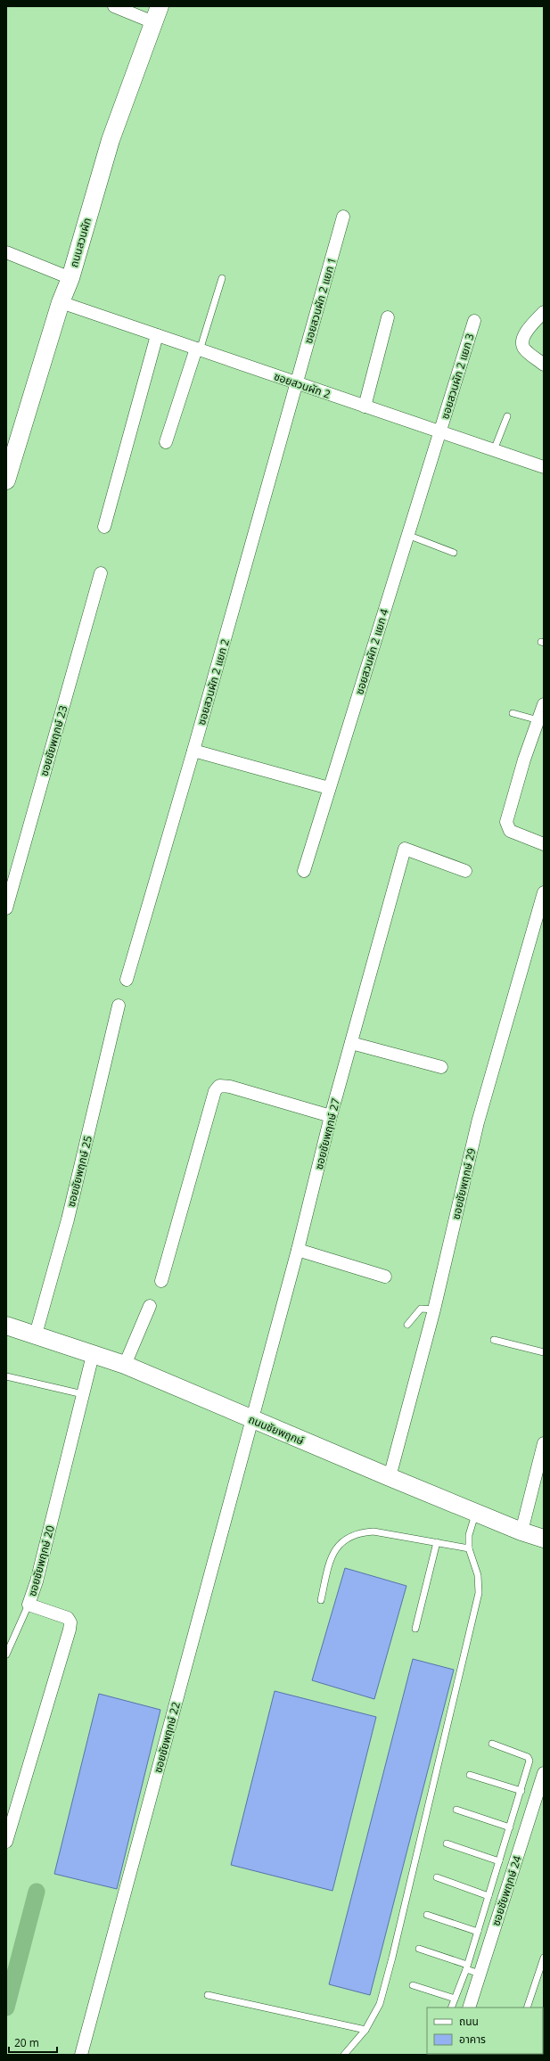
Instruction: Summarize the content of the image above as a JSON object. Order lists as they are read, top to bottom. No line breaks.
{"streets":{"street":["ถนนสวนผัก","ซอยสวนผัก 2 แยก 1","ซอยสวนผัก 2 แยก 3","ซอยสวนผัก 2","ซอยสวนผัก 2 แยก 4","ซอยสวนผัก 2 แยก 2","ซอยชัยพฤกษ์ 23","ซอยชัยพฤกษ์ 27","ซอยชัยพฤกษ์ 25","ซอยชัยพฤกษ์ 29","ถนนชัยพฤกษ์","ซอยชัยพฤกษ์ 20","ซอยชัยพฤกษ์ 22","ซอยชัยพฤกษ์ 24"]},"crossings":[["ถนนสวนผัก","ซอยสวนผัก 2"],["ซอยสวนผัก 2 แยก 1","ซอยสวนผัก 2"],["ซอยสวนผัก 2 แยก 1","ซอยสวนผัก 2 แยก 2"],["ซอยสวนผัก 2 แยก 3","ซอยสวนผัก 2"],["ซอยสวนผัก 2 แยก 3","ซอยสวนผัก 2 แยก 4"],["ซอยสวนผัก 2","ซอยสวนผัก 2 แยก 4"],["ซอยสวนผัก 2","ซอยสวนผัก 2 แยก 2"],["ซอยชัยพฤกษ์ 27","ถนนชัยพฤกษ์"],["ซอยชัยพฤกษ์ 27","ซอยชัยพฤกษ์ 22"],["ซอยชัยพฤกษ์ 25","ถนนชัยพฤกษ์"],["ซอยชัยพฤกษ์ 29","ถนนชัยพฤกษ์"],["ถนนชัยพฤกษ์","ซอยชัยพฤกษ์ 20"],["ถนนชัยพฤกษ์","ซอยชัยพฤกษ์ 22"]],"legend":["ถนน","อาคาร"],"scale_bar":"20 m"}
